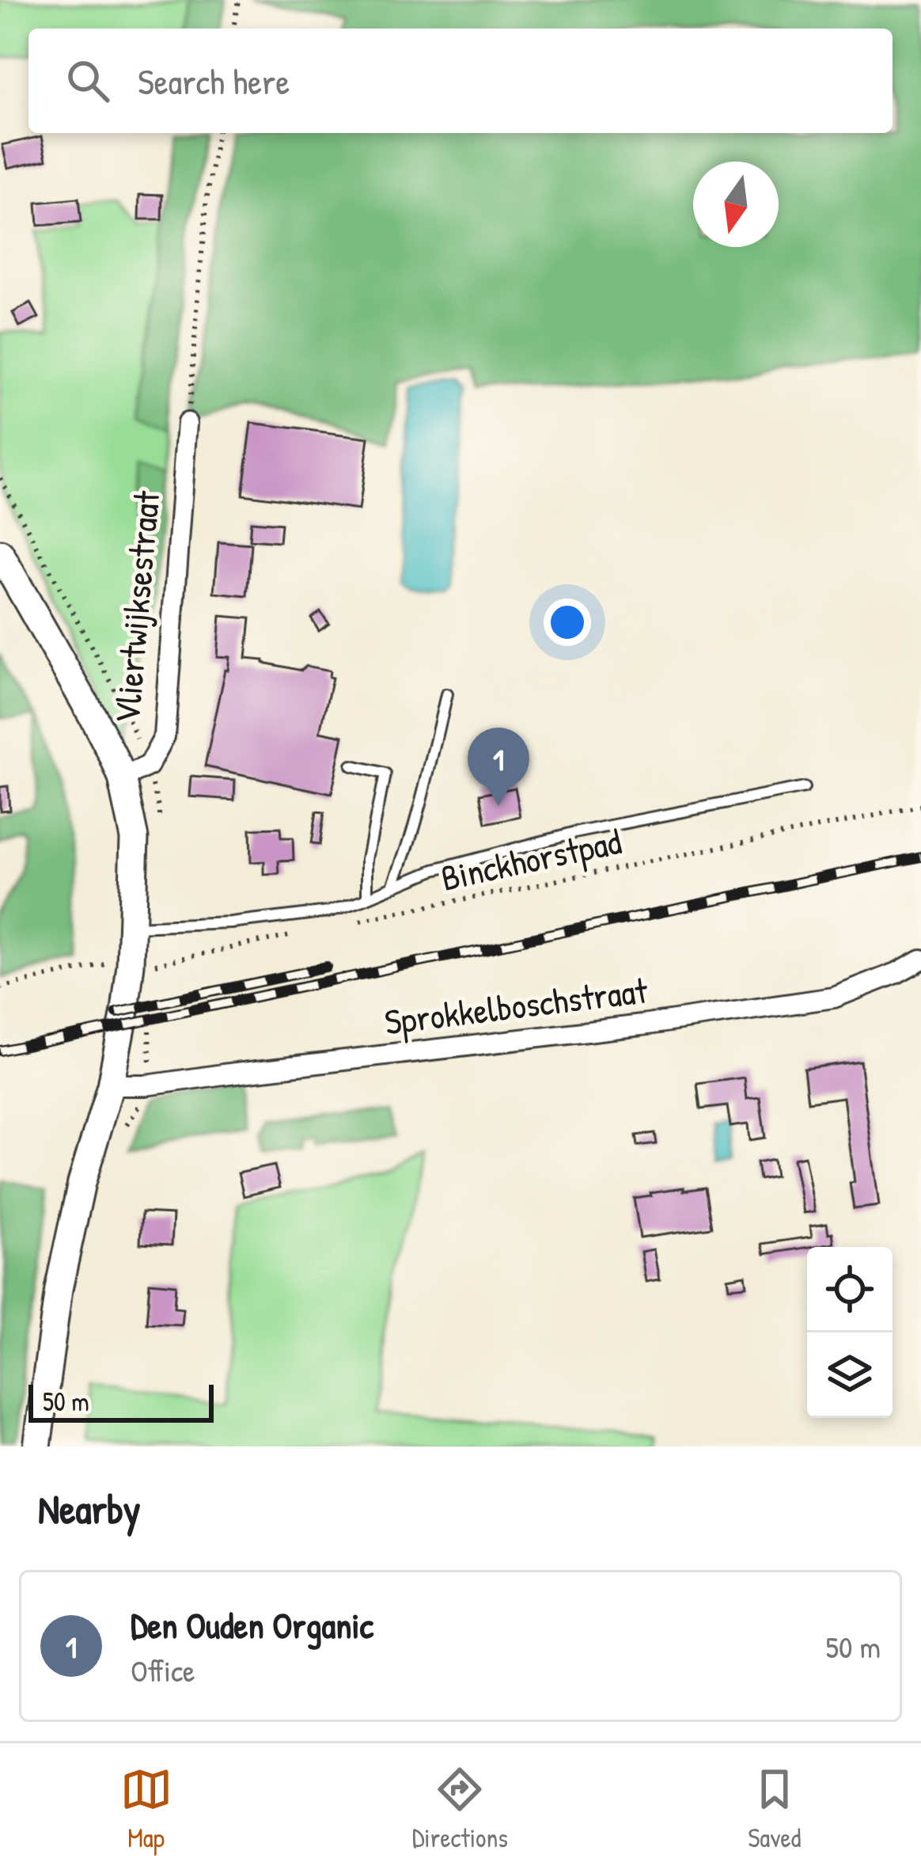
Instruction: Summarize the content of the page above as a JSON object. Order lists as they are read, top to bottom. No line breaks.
{"streets":{"street":["Vliertwijksestraat","Sprokkelboschstraat"],"path":["Binckhorstpad"]},"crossings":[["Vliertwijksestraat","Sprokkelboschstraat"]],"scale_bar":"50 m","north":"bottom","page":{"search":"Search here","pins":"1","scale":"50 m","heading":"Nearby","list":[{"mark":"1","name":"Den Ouden Organic","note":"Office","value":"50 m"}],"nav":["Map","Directions","Saved"]}}
